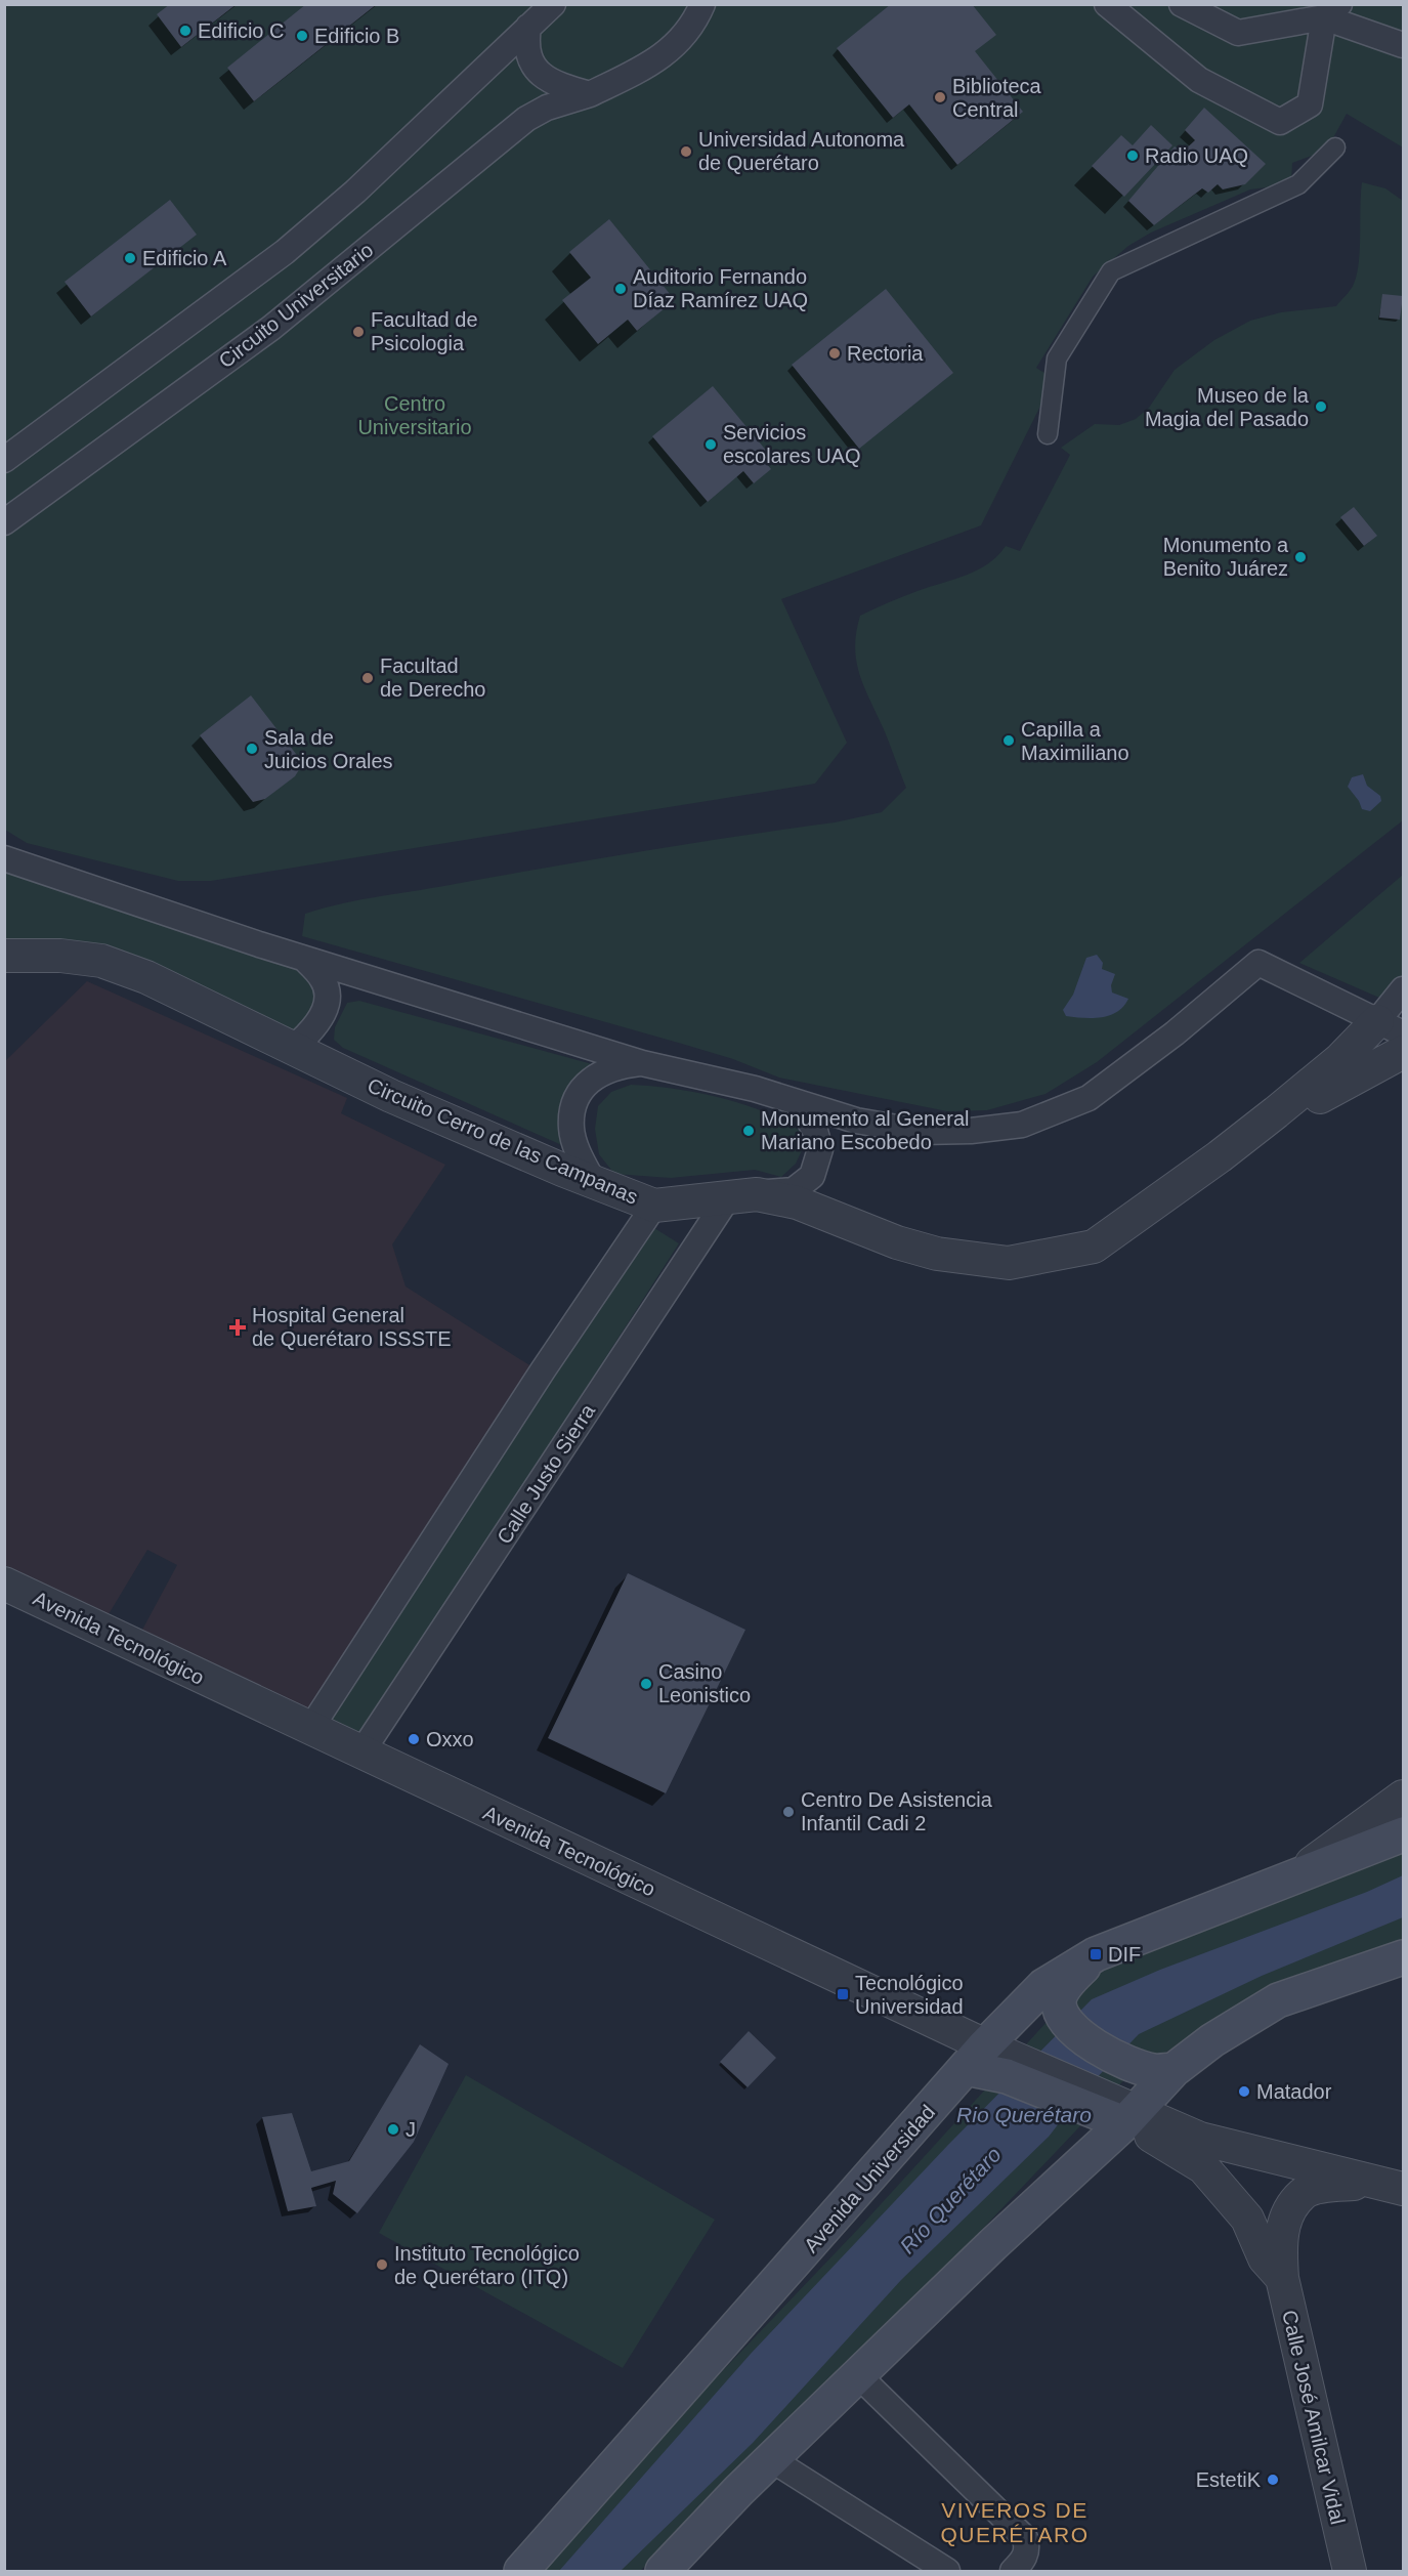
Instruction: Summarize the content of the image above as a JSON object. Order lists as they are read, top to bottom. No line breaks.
{"streets":{"main road":["Avenida Universidad"],"street":["Circuito Universitario","Circuito Cerro de las Campanas","Calle Justo Sierra","Avenida Tecnológico","Calle José Amilcar Vidal"]},"crossings":[["Circuito Cerro de las Campanas","Calle Justo Sierra"],["Calle Justo Sierra","Avenida Tecnológico"],["Avenida Tecnológico","Avenida Universidad"]],"districts":["VIVEROS DE QUERÉTARO"],"water":["Rio Querétaro","Río Querétaro"],"parks":["Centro Universitario"],"places":{"other":["Edificio C","Edificio B","Biblioteca Central","Universidad Autonoma de Querétaro","Radio UAQ","Edificio A","Auditorio Fernando Díaz Ramírez UAQ","Facultad de Psicologia","Rectoria","Museo de la Magia del Pasado","Servicios escolares UAQ","Monumento a Benito Juárez","Facultad de Derecho","Capilla a Maximiliano","Sala de Juicios Orales","Monumento al General Mariano Escobedo","Casino Leonistico","Oxxo","Centro De Asistencia Infantil Cadi 2","Matador","J","Instituto Tecnológico de Querétaro (ITQ)","EstetiK"],"health":["Hospital General de Querétaro ISSSTE"],"transit":["DIF","Tecnológico Universidad"]}}
